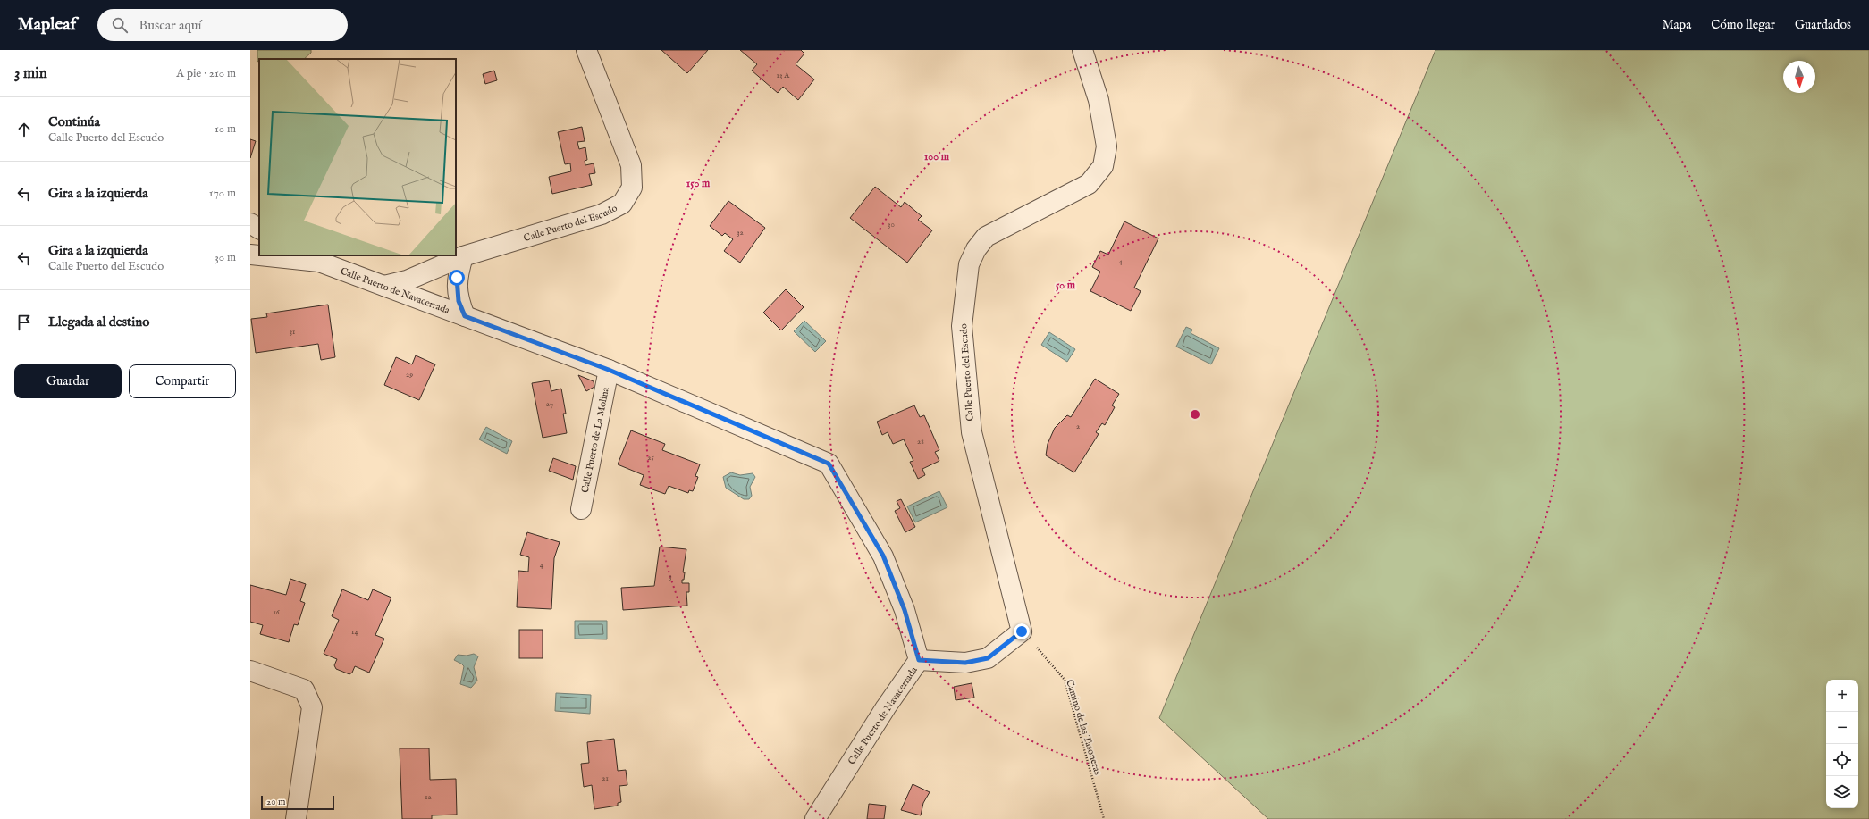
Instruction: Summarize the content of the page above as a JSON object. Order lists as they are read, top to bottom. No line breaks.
{"streets":{"street":["Calle Puerto del Escudo","Calle Puerto de Navacerrada","Calle Puerto de La Molina"],"path":["Camino de las Tasoneras"]},"crossings":[["Calle Puerto del Escudo","Calle Puerto de Navacerrada"],["Calle Puerto del Escudo","Camino de las Tasoneras"],["Calle Puerto de Navacerrada","Calle Puerto de La Molina"]],"house_numbers":["13 A","30","32","4","31","29","27","2","28","25","4","3","16","14","21","12"],"scale_bar":"20 m","north":"bottom","page":{"header":"Mapleaf","search":"Buscar aquí","nav":["Mapa","Cómo llegar","Guardados"],"heading":["3 min","A pie · 210 m"],"list":[["Continúa","Calle Puerto del Escudo","10 m"],["Gira a la izquierda","170 m"],["Gira a la izquierda","Calle Puerto del Escudo","30 m"],"Llegada al destino"],"buttons":["Guardar","Compartir"],"map_buttons":["+","−"],"scale":"20 m"},"rings":["100 m","150 m","50 m"]}
